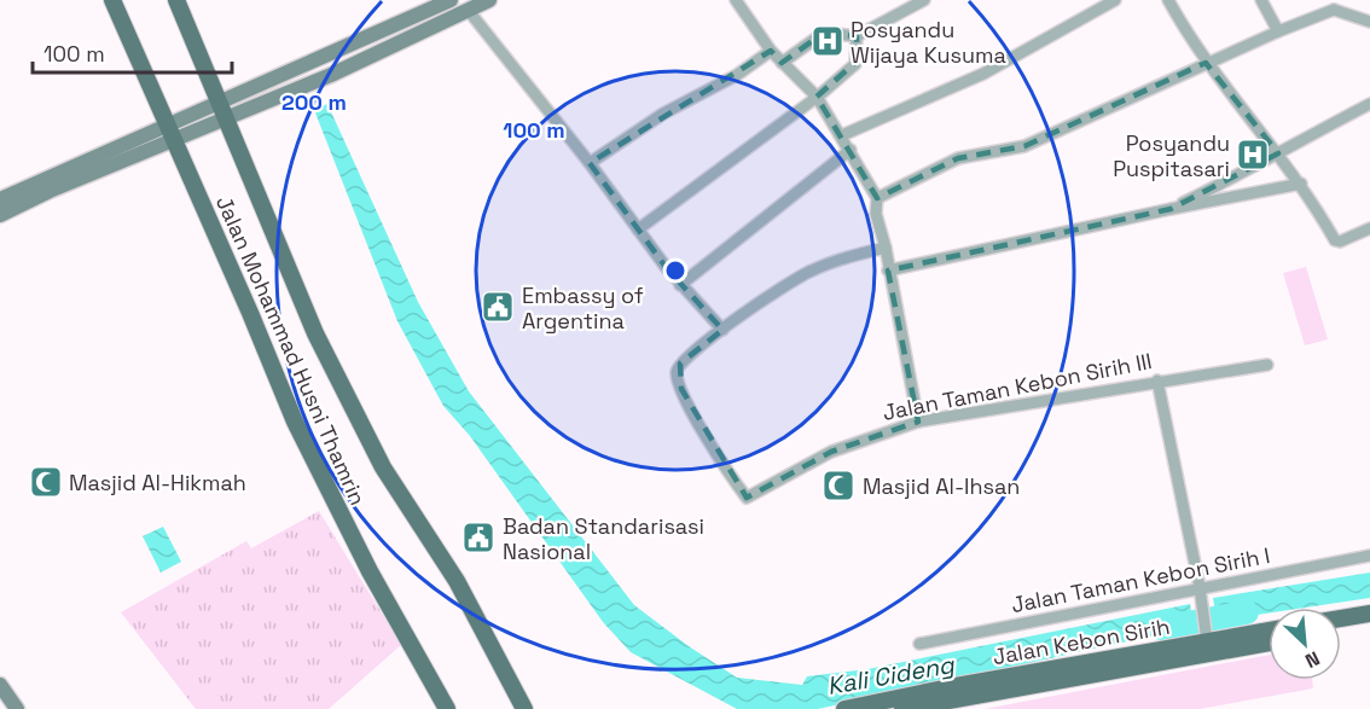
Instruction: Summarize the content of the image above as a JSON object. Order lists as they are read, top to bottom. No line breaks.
{"streets":{"main road":["Jalan Mohammad Husni Thamrin","Jalan Kebon Sirih"],"street":["Jalan Taman Kebon Sirih III","Jalan Taman Kebon Sirih I"]},"water":["Kali Cideng"],"places":{"hospital":["Posyandu Wijaya Kusuma","Posyandu Puspitasari"],"public building":["Embassy of Argentina","Badan Standarisasi Nasional"],"mosque":["Masjid Al-Hikmah","Masjid Al-Ihsan"]},"scale_bar":"100 m","north":"bottom right","rings":["200 m","100 m"]}
